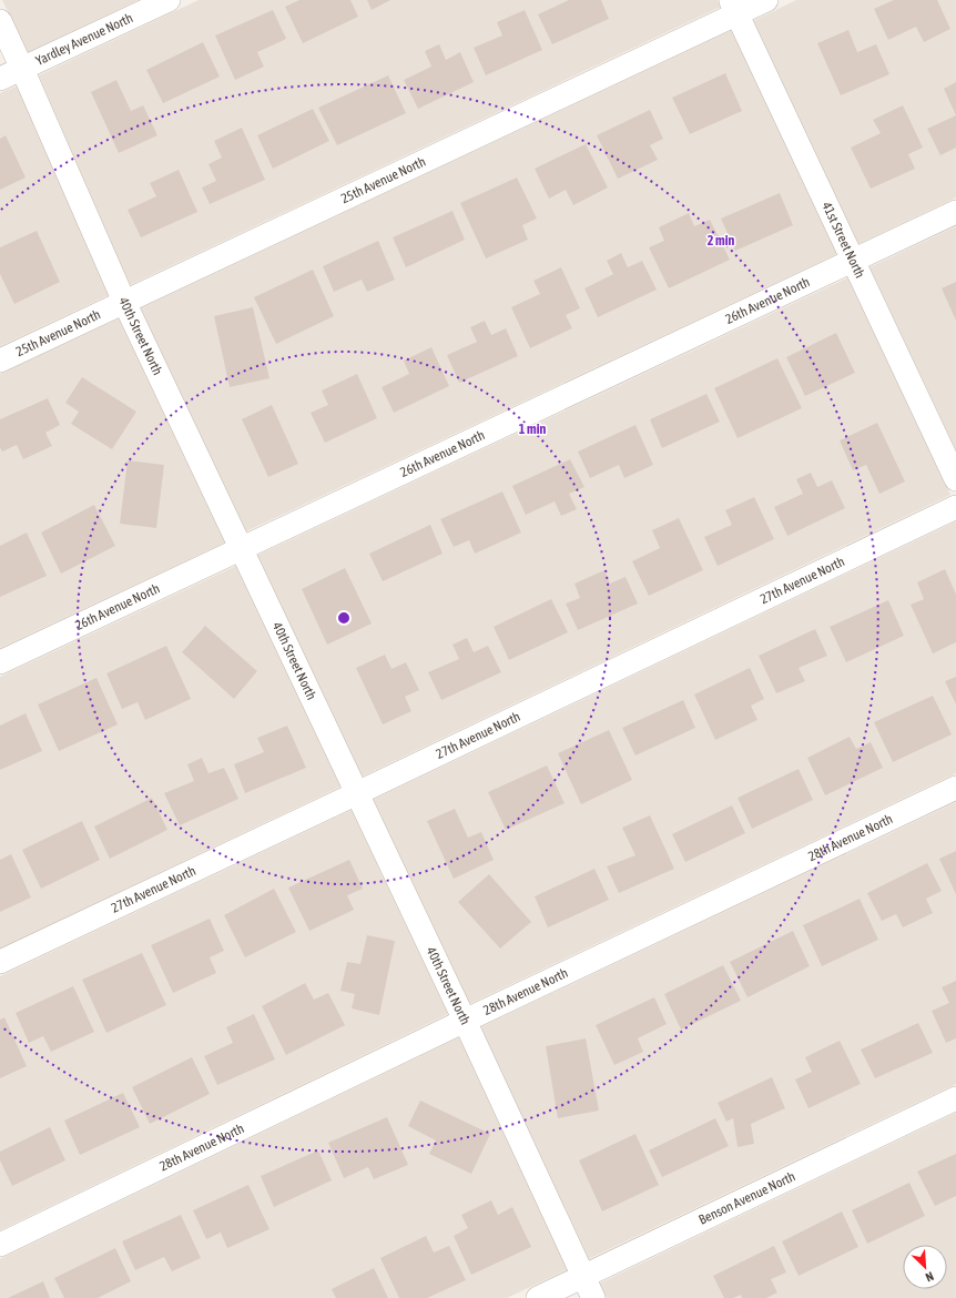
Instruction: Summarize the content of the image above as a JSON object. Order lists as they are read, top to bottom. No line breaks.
{"streets":{"street":["Yardley Avenue North","25th Avenue North","41st Street North","26th Avenue North","40th Street North","27th Avenue North","28th Avenue North","Benson Avenue North"]},"crossings":[["Yardley Avenue North","40th Street North"],["25th Avenue North","41st Street North"],["25th Avenue North","40th Street North"],["41st Street North","26th Avenue North"],["26th Avenue North","40th Street North"],["40th Street North","27th Avenue North"],["40th Street North","28th Avenue North"],["40th Street North","Benson Avenue North"]],"north":"bottom right","rings":["2 min","1 min"]}
